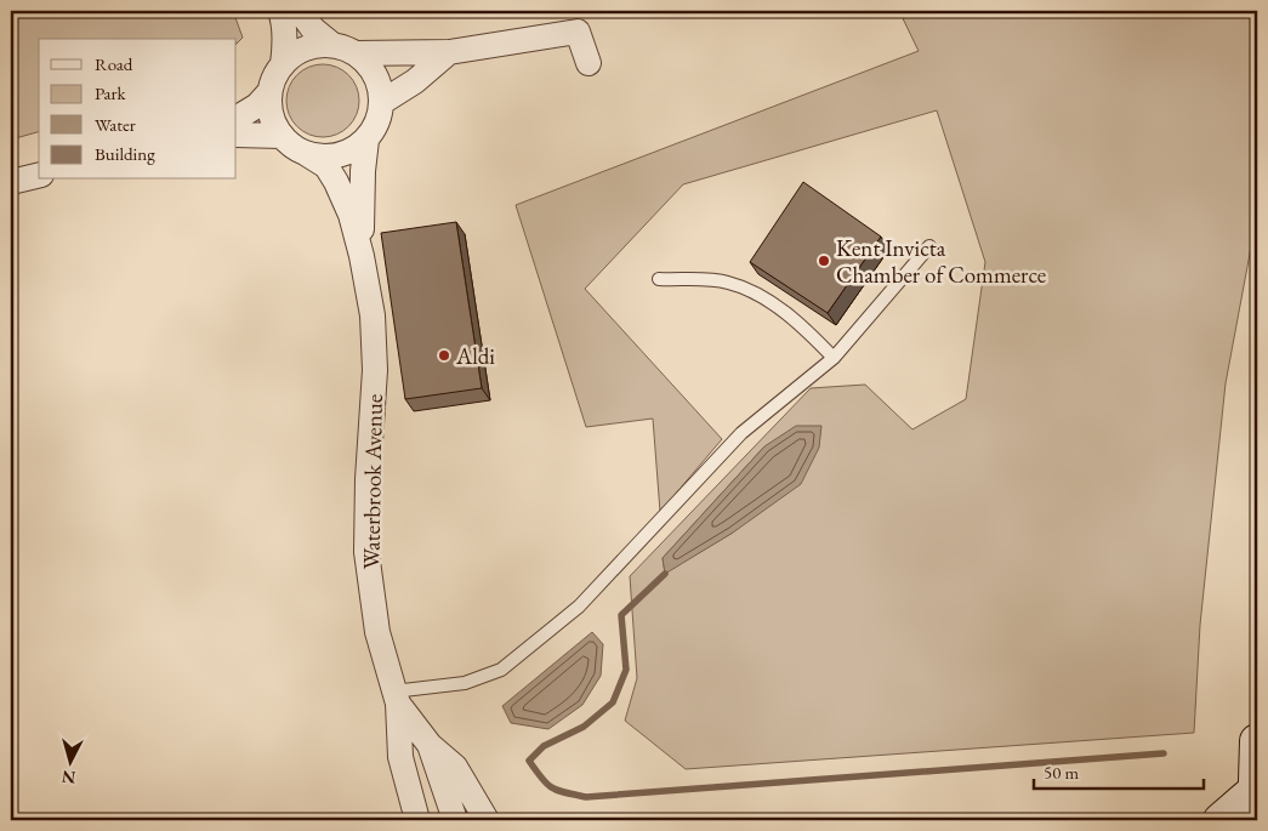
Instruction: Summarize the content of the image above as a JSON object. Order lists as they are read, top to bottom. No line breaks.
{"streets":{"street":["Waterbrook Avenue"]},"places":["Kent Invicta Chamber of Commerce","Aldi"],"legend":["Road","Park","Water","Building"],"scale_bar":"50 m","north":"bottom"}
